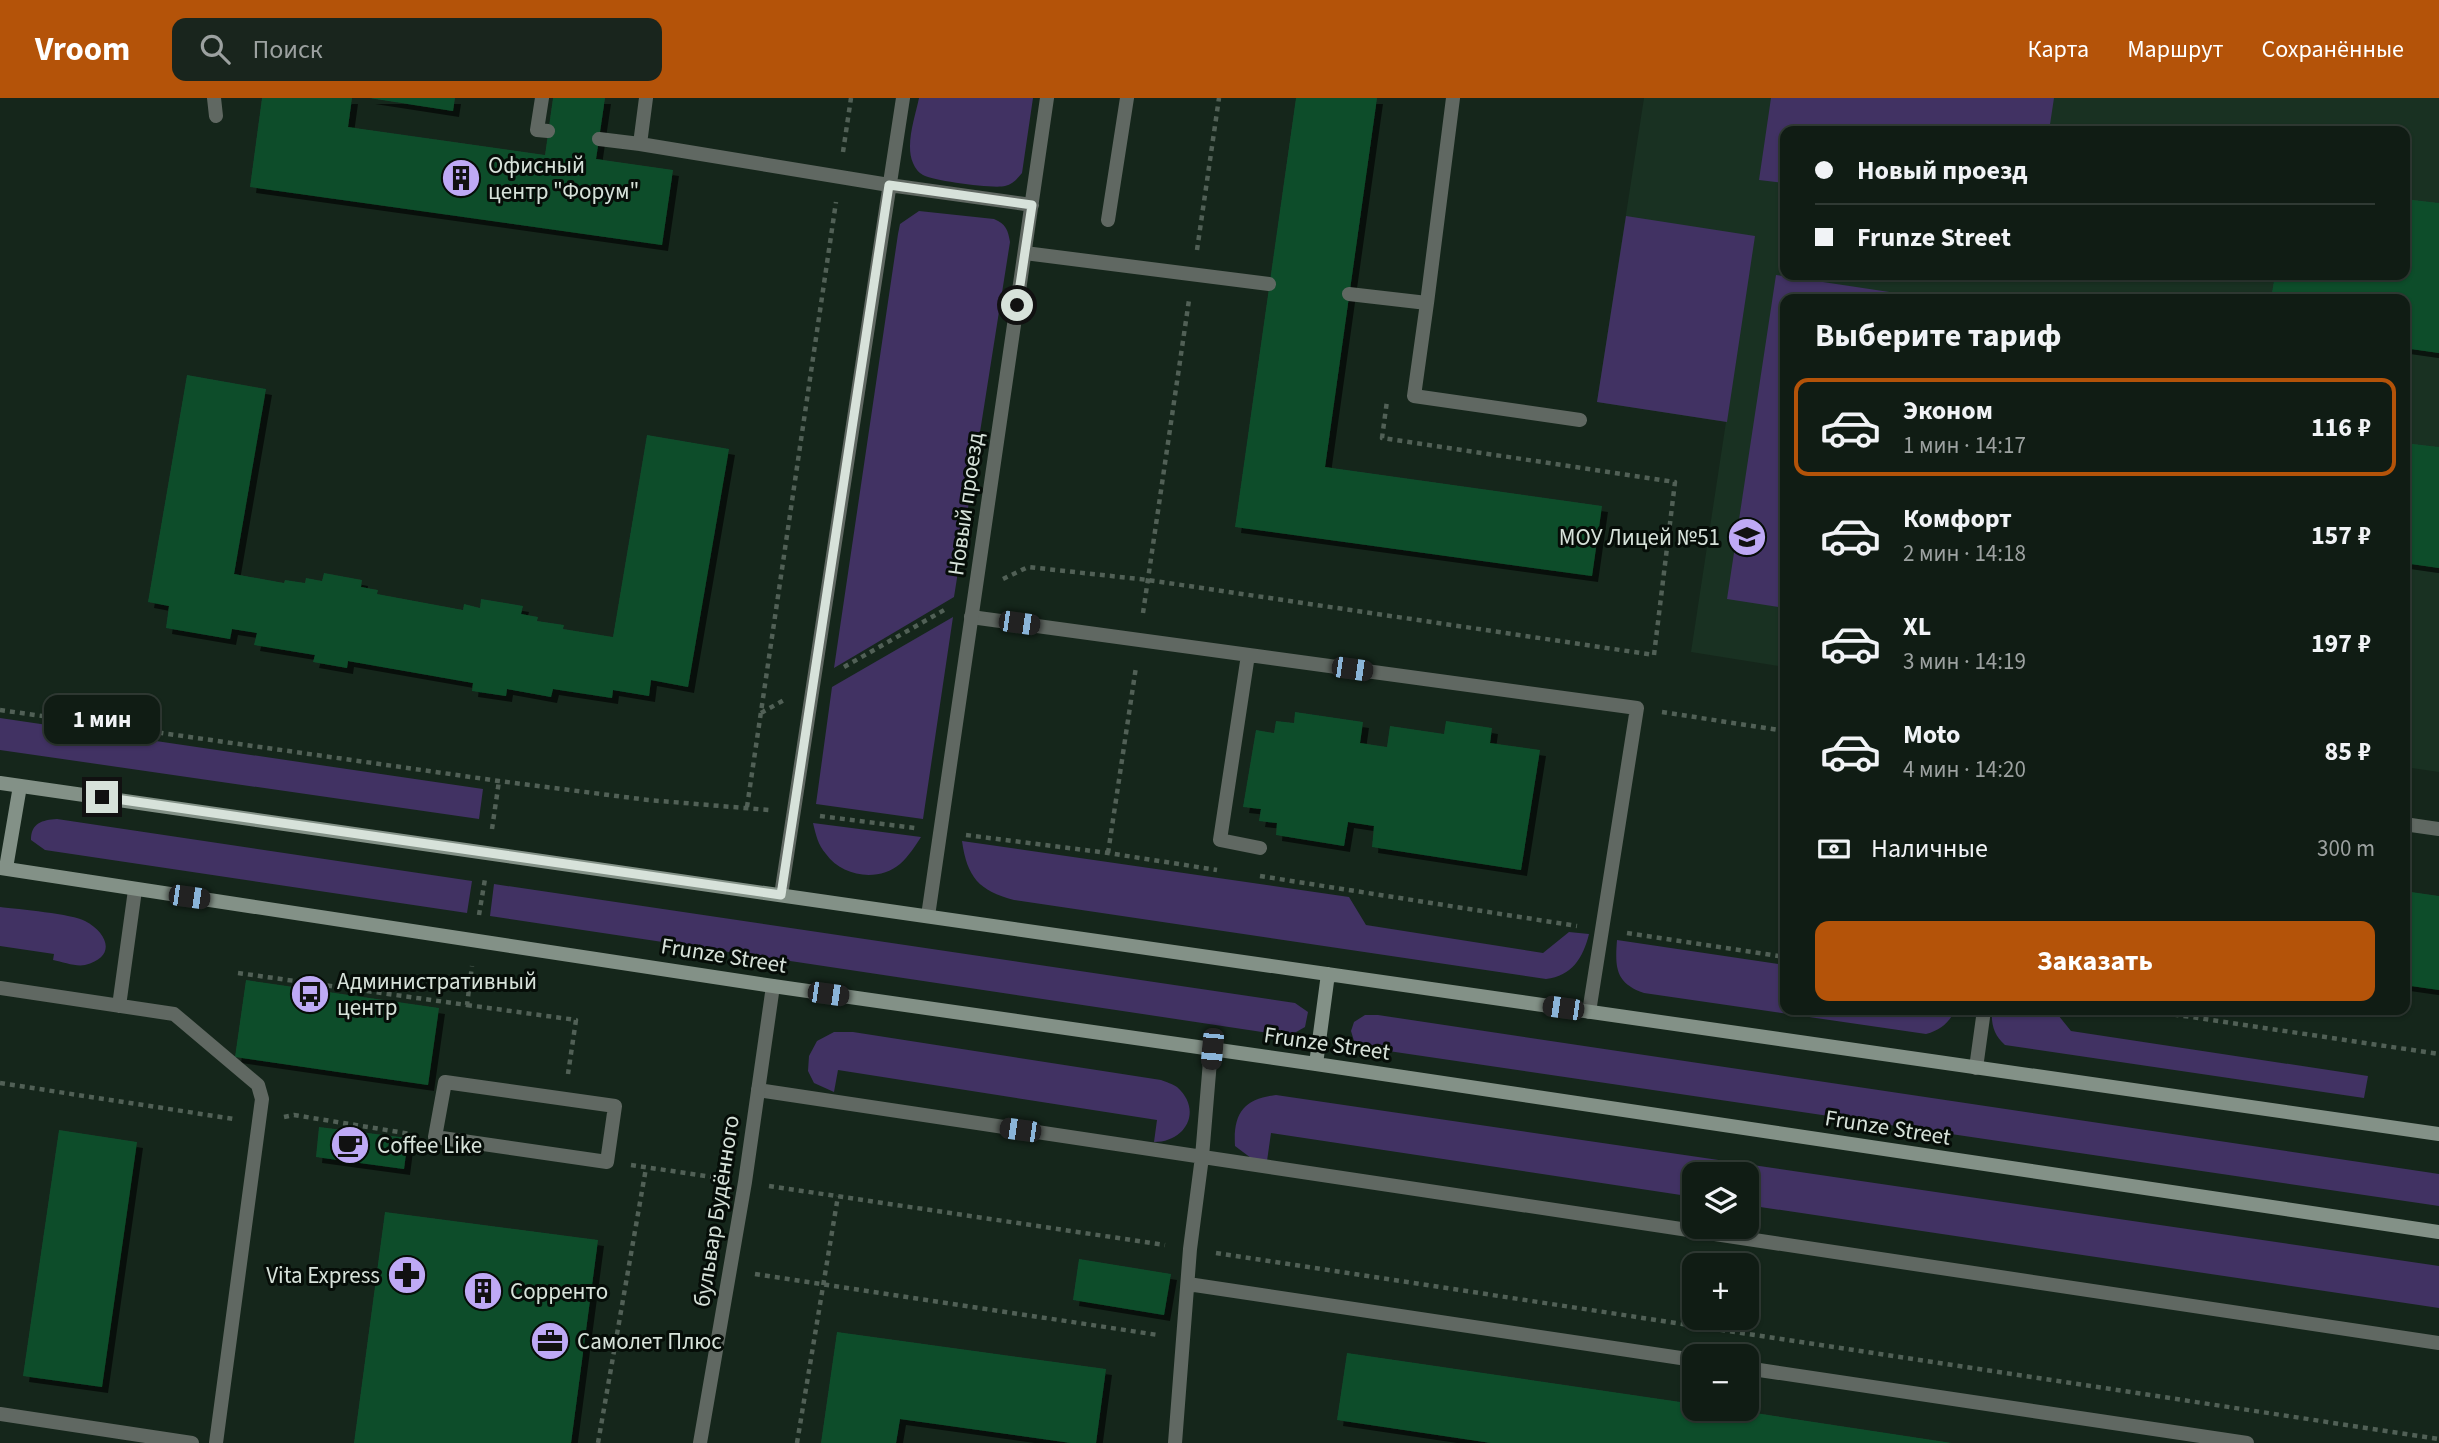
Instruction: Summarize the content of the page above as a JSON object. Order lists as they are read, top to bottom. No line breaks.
{"streets":{"main road":["Frunze Street"],"street":["Новый проезд","бульвар Будённого"]},"crossings":[["Frunze Street","бульвар Будённого"]],"places":{"building":["Офисный центр \"Форум\"","Сорренто"],"school or university":["МОУ Лицей №51"],"bus stop":["Административный центр"],"cafe":["Coffee Like"],"pharmacy":["Vita Express"],"office":["Самолет Плюс"]},"page":{"header":"Vroom","search":"Поиск","nav":["Карта","Маршрут","Сохранённые"],"banner":["Новый проезд","Frunze Street"],"heading":"Выберите тариф","list":[{"name":"Эконом","note":"1 мин · 14:17","value":"116 ₽"},{"name":"Комфорт","note":"2 мин · 14:18","value":"157 ₽"},{"name":"XL","note":"3 мин · 14:19","value":"197 ₽"},{"name":"Moto","note":"4 мин · 14:20","value":"85 ₽"}],"bubble":"1 мин","pay":["Наличные","300 m"],"buttons":"Заказать","map_buttons":["+","−"]}}
